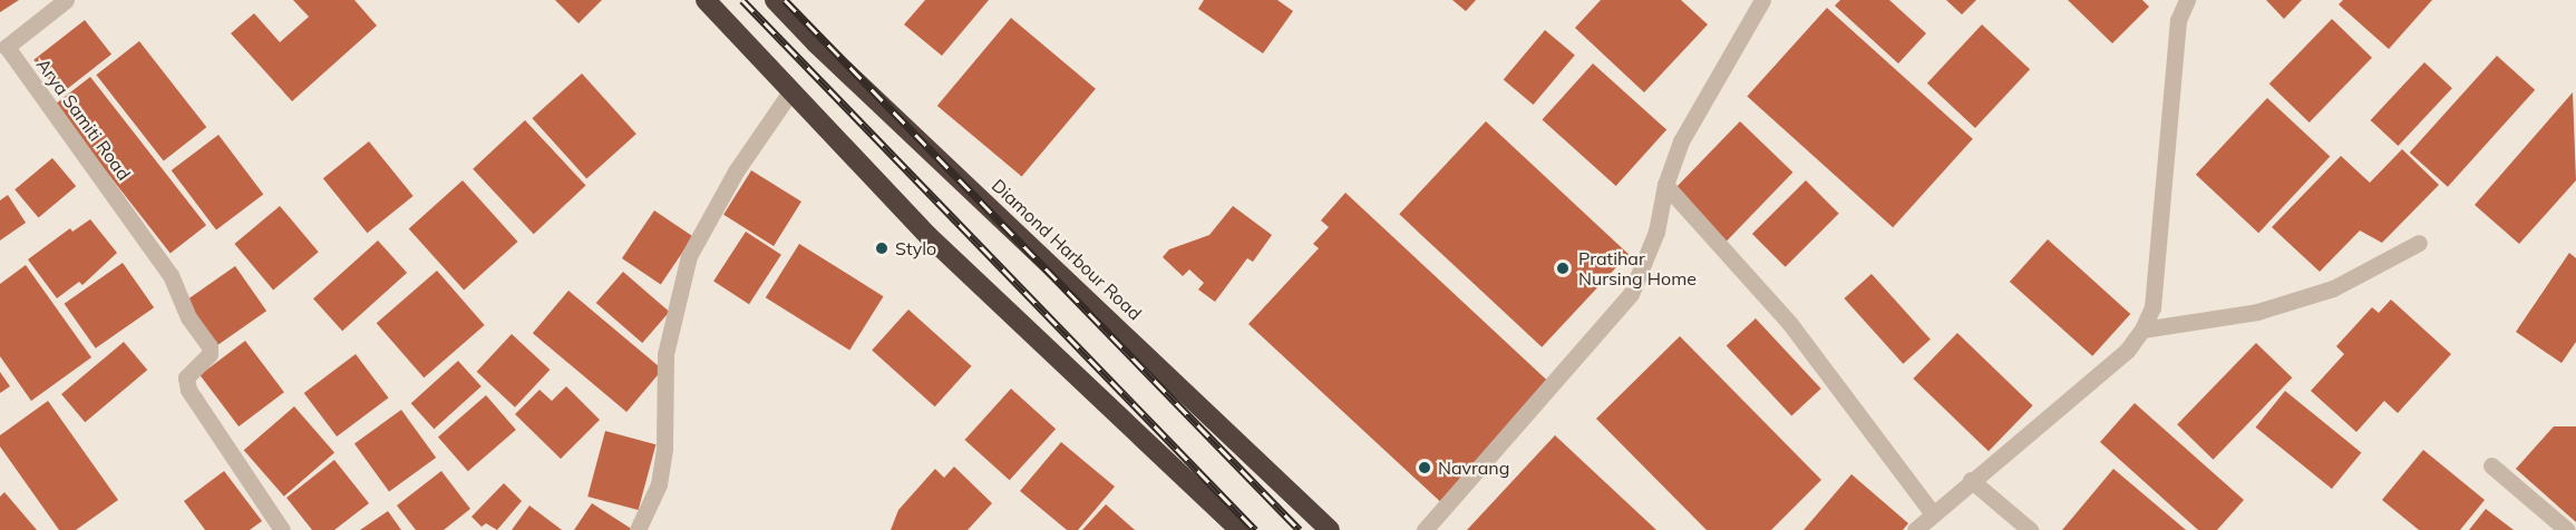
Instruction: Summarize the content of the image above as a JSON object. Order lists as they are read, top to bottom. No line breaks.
{"streets":{"highway":["Diamond Harbour Road"],"street":["Arya Samiti Road"]},"places":["Stylo","Pratihar Nursing Home","Navrang"]}
